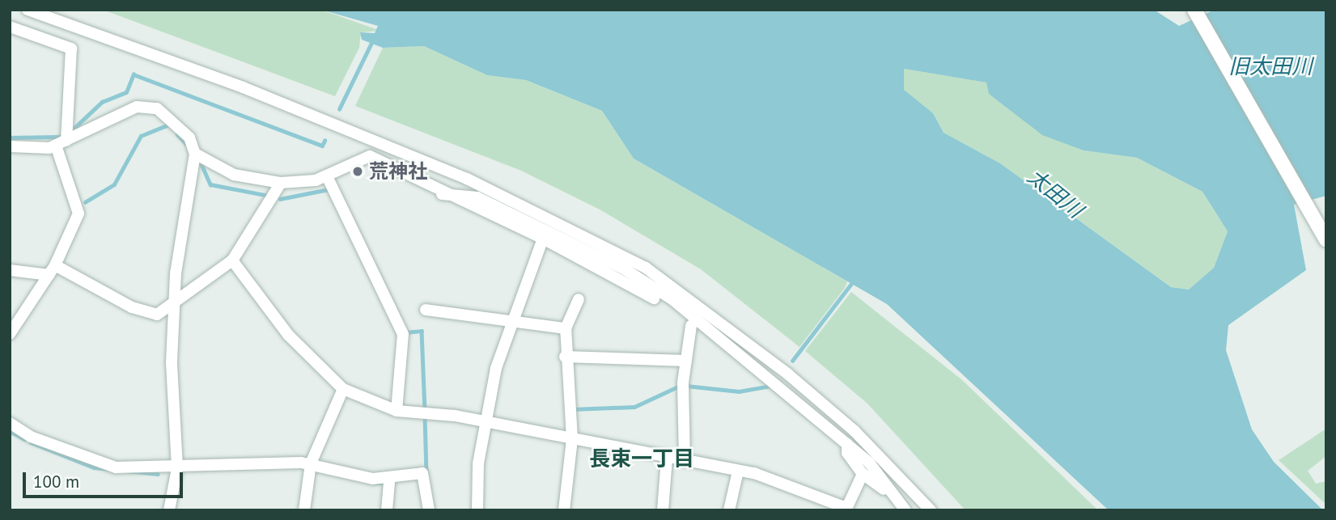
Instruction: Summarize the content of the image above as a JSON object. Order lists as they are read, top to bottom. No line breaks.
{"districts":["長束一丁目"],"water":["旧太田川","太田川"],"places":["荒神社"],"scale_bar":"100 m"}
